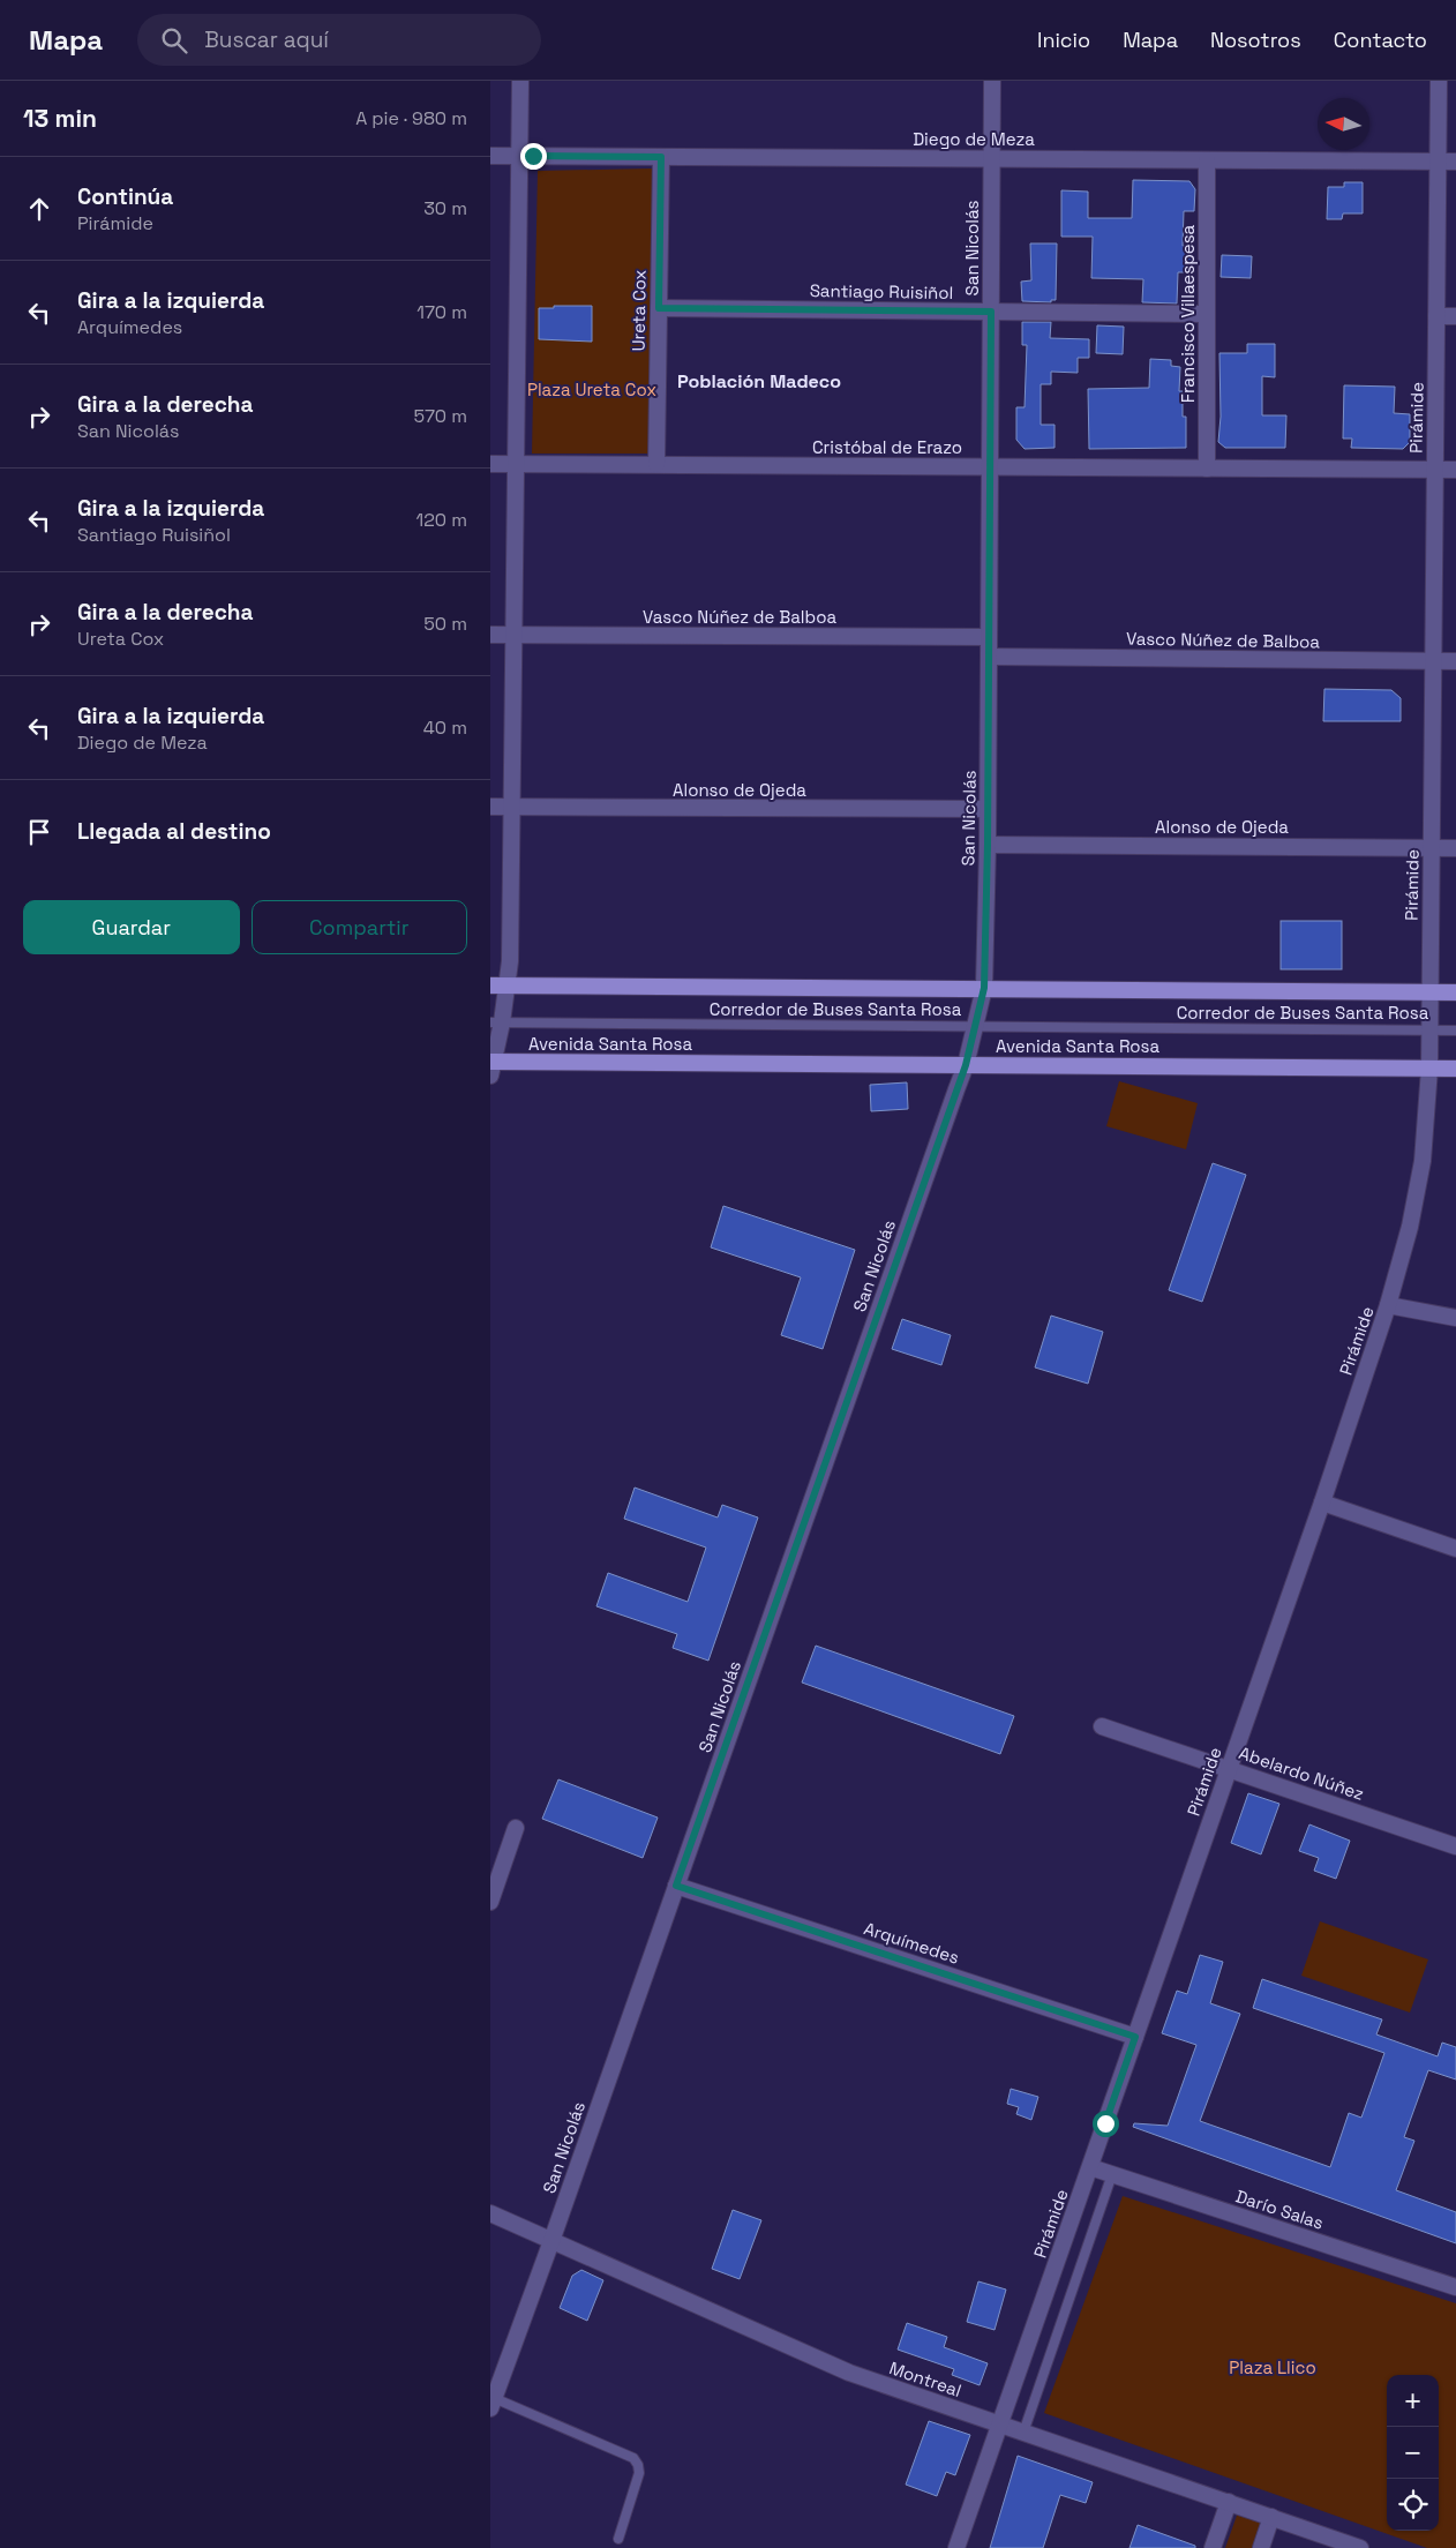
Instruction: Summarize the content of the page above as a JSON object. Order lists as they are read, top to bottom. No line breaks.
{"streets":{"main road":["Avenida Santa Rosa"],"street":["Diego de Meza","San Nicolás","Santiago Ruisiñol","Ureta Cox","Francisco Villaespesa","Pirámide","Cristóbal de Erazo","Vasco Núñez de Balboa","Alonso de Ojeda","Abelardo Núñez","Arquímedes","Darío Salas","Montreal"],"lane":["Corredor de Buses Santa Rosa"]},"crossings":[["Diego de Meza","San Nicolás"],["Diego de Meza","Ureta Cox"],["Diego de Meza","Francisco Villaespesa"],["Diego de Meza","Pirámide"],["San Nicolás","Santiago Ruisiñol"],["San Nicolás","Cristóbal de Erazo"],["San Nicolás","Vasco Núñez de Balboa"],["San Nicolás","Alonso de Ojeda"],["San Nicolás","Corredor de Buses Santa Rosa"],["San Nicolás","Avenida Santa Rosa"],["San Nicolás","Arquímedes"],["San Nicolás","Montreal"],["Santiago Ruisiñol","Ureta Cox"],["Santiago Ruisiñol","Francisco Villaespesa"],["Ureta Cox","Cristóbal de Erazo"],["Francisco Villaespesa","Cristóbal de Erazo"],["Pirámide","Cristóbal de Erazo"],["Pirámide","Vasco Núñez de Balboa"],["Pirámide","Alonso de Ojeda"],["Pirámide","Corredor de Buses Santa Rosa"],["Pirámide","Avenida Santa Rosa"],["Pirámide","Abelardo Núñez"],["Pirámide","Arquímedes"],["Pirámide","Darío Salas"],["Pirámide","Montreal"]],"districts":["Población Madeco"],"parks":["Plaza Ureta Cox","Plaza Llico"],"north":"left","page":{"header":"Mapa","search":"Buscar aquí","nav":["Inicio","Mapa","Nosotros","Contacto"],"heading":["13 min","A pie · 980 m"],"list":[["Continúa","Pirámide","30 m"],["Gira a la izquierda","Arquímedes","170 m"],["Gira a la derecha","San Nicolás","570 m"],["Gira a la izquierda","Santiago Ruisiñol","120 m"],["Gira a la derecha","Ureta Cox","50 m"],["Gira a la izquierda","Diego de Meza","40 m"],"Llegada al destino"],"buttons":["Guardar","Compartir"],"map_buttons":["+","−"]}}
